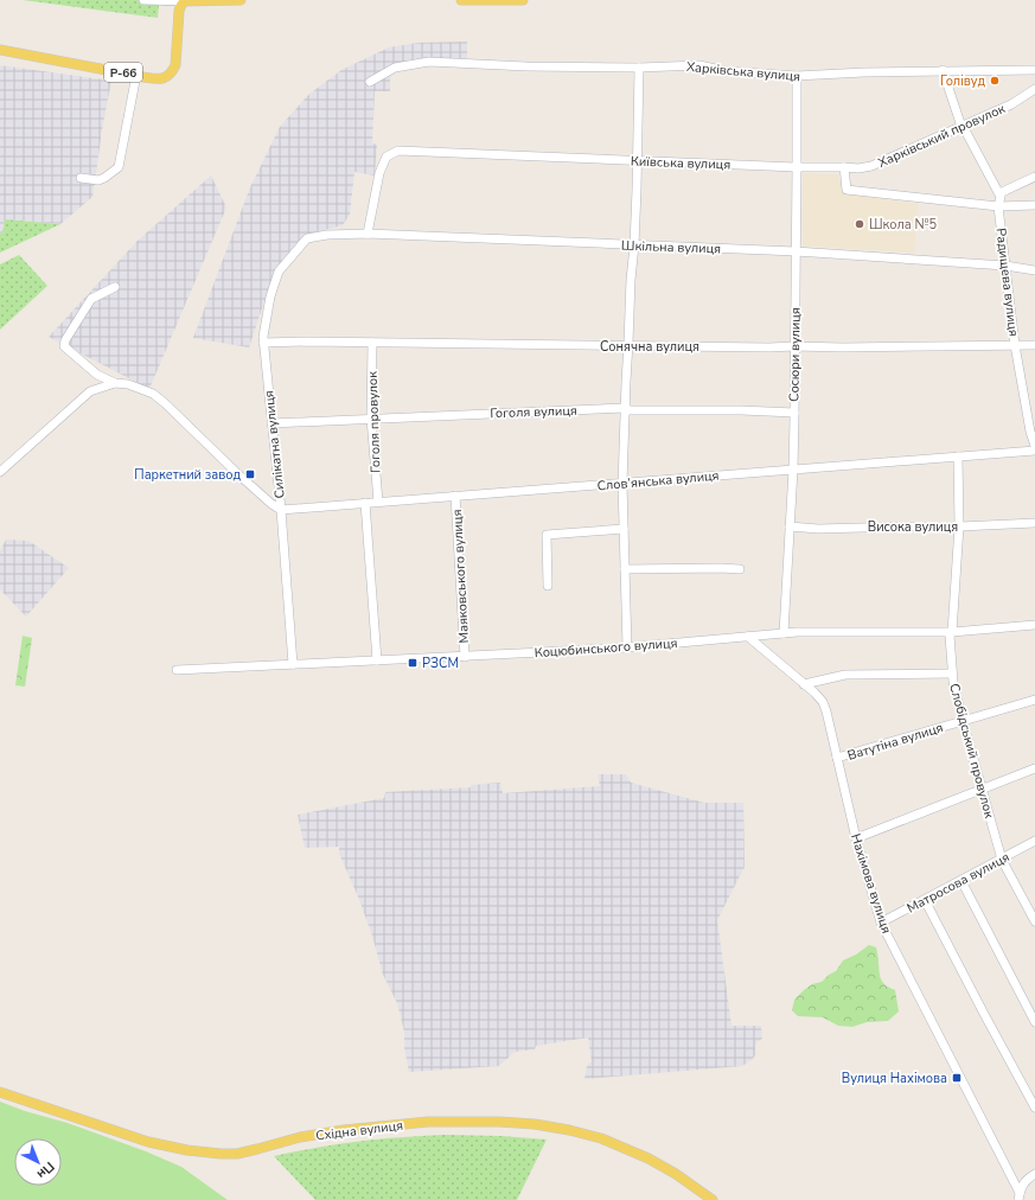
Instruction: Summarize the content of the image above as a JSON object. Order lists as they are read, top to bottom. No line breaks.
{"streets":{"main road":["Р-66","Східна вулиця"],"street":["Харківська вулиця","Харківський провулок","Київська вулиця","Шкільна вулиця","Радищева вулиця","Сонячна вулиця","Сосюри вулиця","Гоголя вулиця","Гоголя провулок","Силікатна вулиця","Слов’янська вулиця","Висока вулиця","Маяковського вулиця","Коцюбинського вулиця","Ватутіна вулиця","Слобідський провулок","Матросова вулиця","Нахімова вулиця"]},"crossings":[["Харківська вулиця","Сосюри вулиця"],["Харківський провулок","Київська вулиця"],["Київська вулиця","Шкільна вулиця"],["Київська вулиця","Сосюри вулиця"],["Шкільна вулиця","Радищева вулиця"],["Шкільна вулиця","Сосюри вулиця"],["Шкільна вулиця","Силікатна вулиця"],["Радищева вулиця","Сонячна вулиця"],["Сонячна вулиця","Сосюри вулиця"],["Сонячна вулиця","Гоголя провулок"],["Сонячна вулиця","Силікатна вулиця"],["Сосюри вулиця","Гоголя вулиця"],["Сосюри вулиця","Слов’янська вулиця"],["Сосюри вулиця","Висока вулиця"],["Сосюри вулиця","Коцюбинського вулиця"],["Гоголя вулиця","Гоголя провулок"],["Гоголя вулиця","Силікатна вулиця"],["Гоголя провулок","Слов’янська вулиця"],["Силікатна вулиця","Слов’янська вулиця"],["Силікатна вулиця","Коцюбинського вулиця"],["Слов’янська вулиця","Маяковського вулиця"],["Слов’янська вулиця","Слобідський провулок"],["Висока вулиця","Слобідський провулок"],["Маяковського вулиця","Коцюбинського вулиця"],["Коцюбинського вулиця","Слобідський провулок"],["Коцюбинського вулиця","Нахімова вулиця"],["Ватутіна вулиця","Слобідський провулок"],["Ватутіна вулиця","Нахімова вулиця"],["Слобідський провулок","Матросова вулиця"],["Матросова вулиця","Нахімова вулиця"]],"places":{"other":["Голівуд","Школа №5"],"transit":["Паркетний завод","РЗСМ","Вулиця Нахімова"]},"north":"bottom right"}
